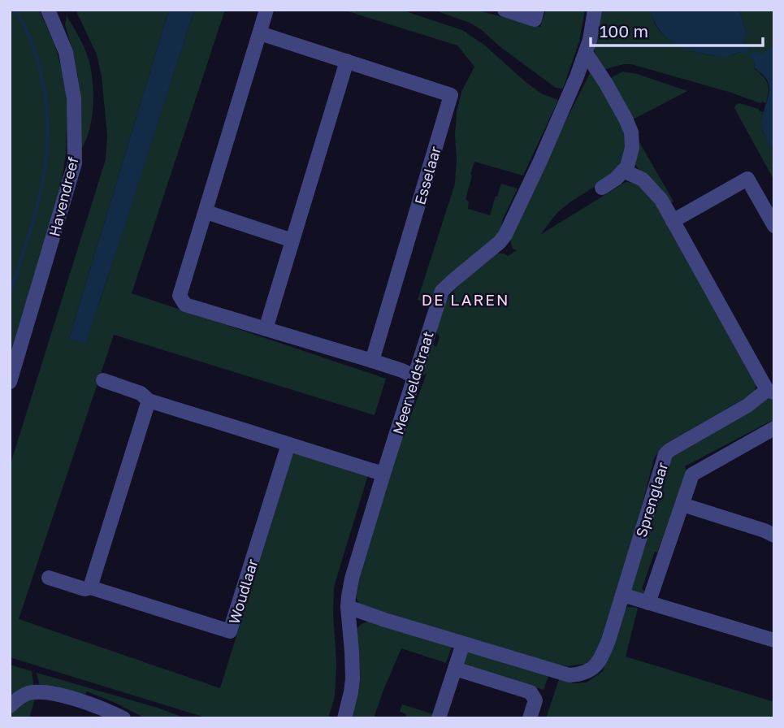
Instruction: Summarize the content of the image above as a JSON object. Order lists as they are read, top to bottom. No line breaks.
{"streets":{"street":["Esselaar","Havendreef","Meerveldstraat","Sprenglaar","Woudlaar"]},"crossings":[["Meerveldstraat","Sprenglaar"]],"districts":["DE LAREN"],"scale_bar":"100 m"}
